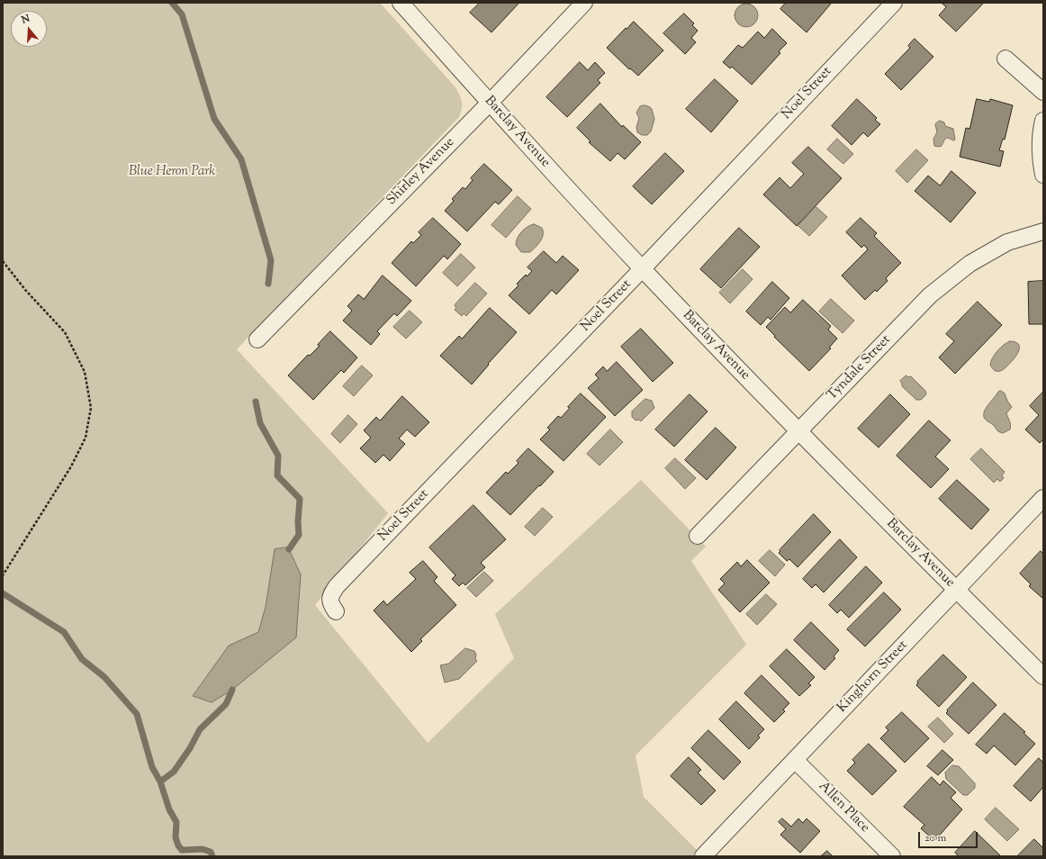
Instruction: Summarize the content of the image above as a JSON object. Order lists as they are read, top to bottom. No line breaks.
{"streets":{"street":["Noel Street","Barclay Avenue","Shirley Avenue","Tyndale Street","Kinghorn Street","Allen Place"]},"crossings":[["Noel Street","Barclay Avenue"],["Barclay Avenue","Shirley Avenue"],["Barclay Avenue","Tyndale Street"],["Barclay Avenue","Kinghorn Street"],["Kinghorn Street","Allen Place"]],"parks":["Blue Heron Park"],"scale_bar":"20 m","north":"top"}
